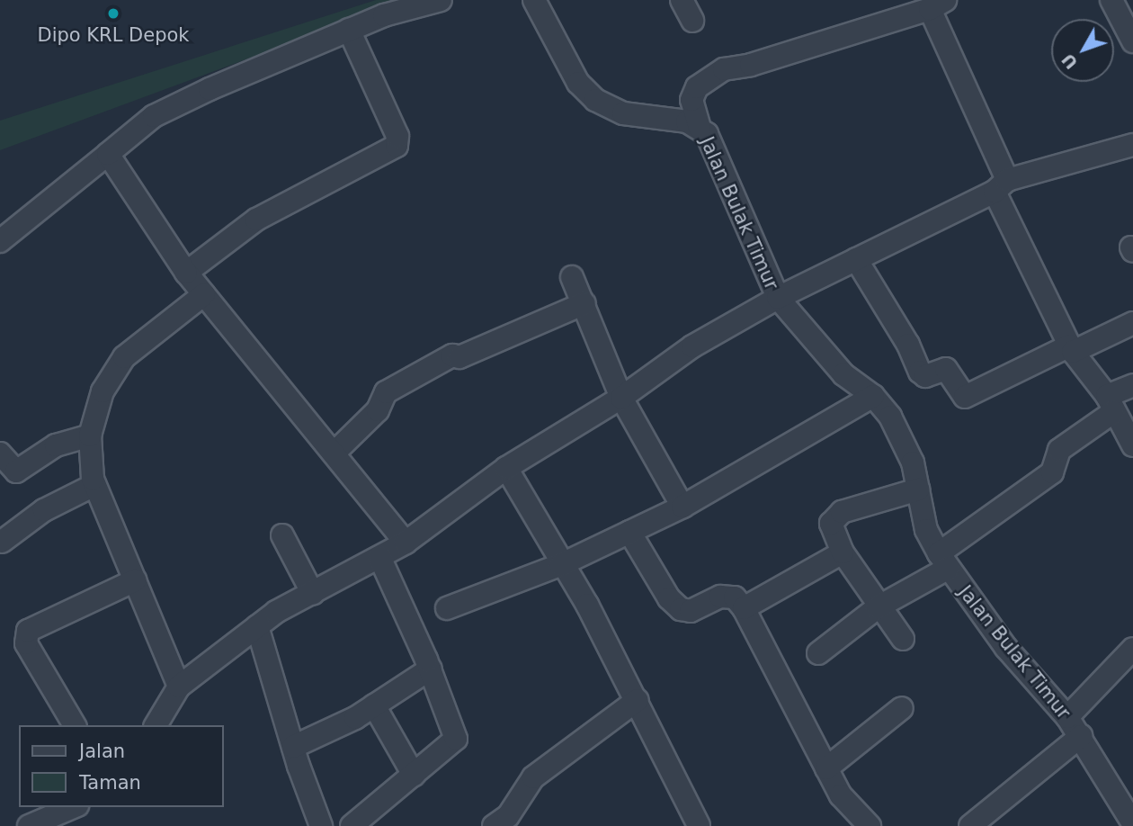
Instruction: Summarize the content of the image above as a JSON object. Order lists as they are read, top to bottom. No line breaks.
{"streets":{"street":["Jalan Bulak Timur"]},"places":["Dipo KRL Depok"],"legend":["Jalan","Taman"],"north":"bottom left"}
